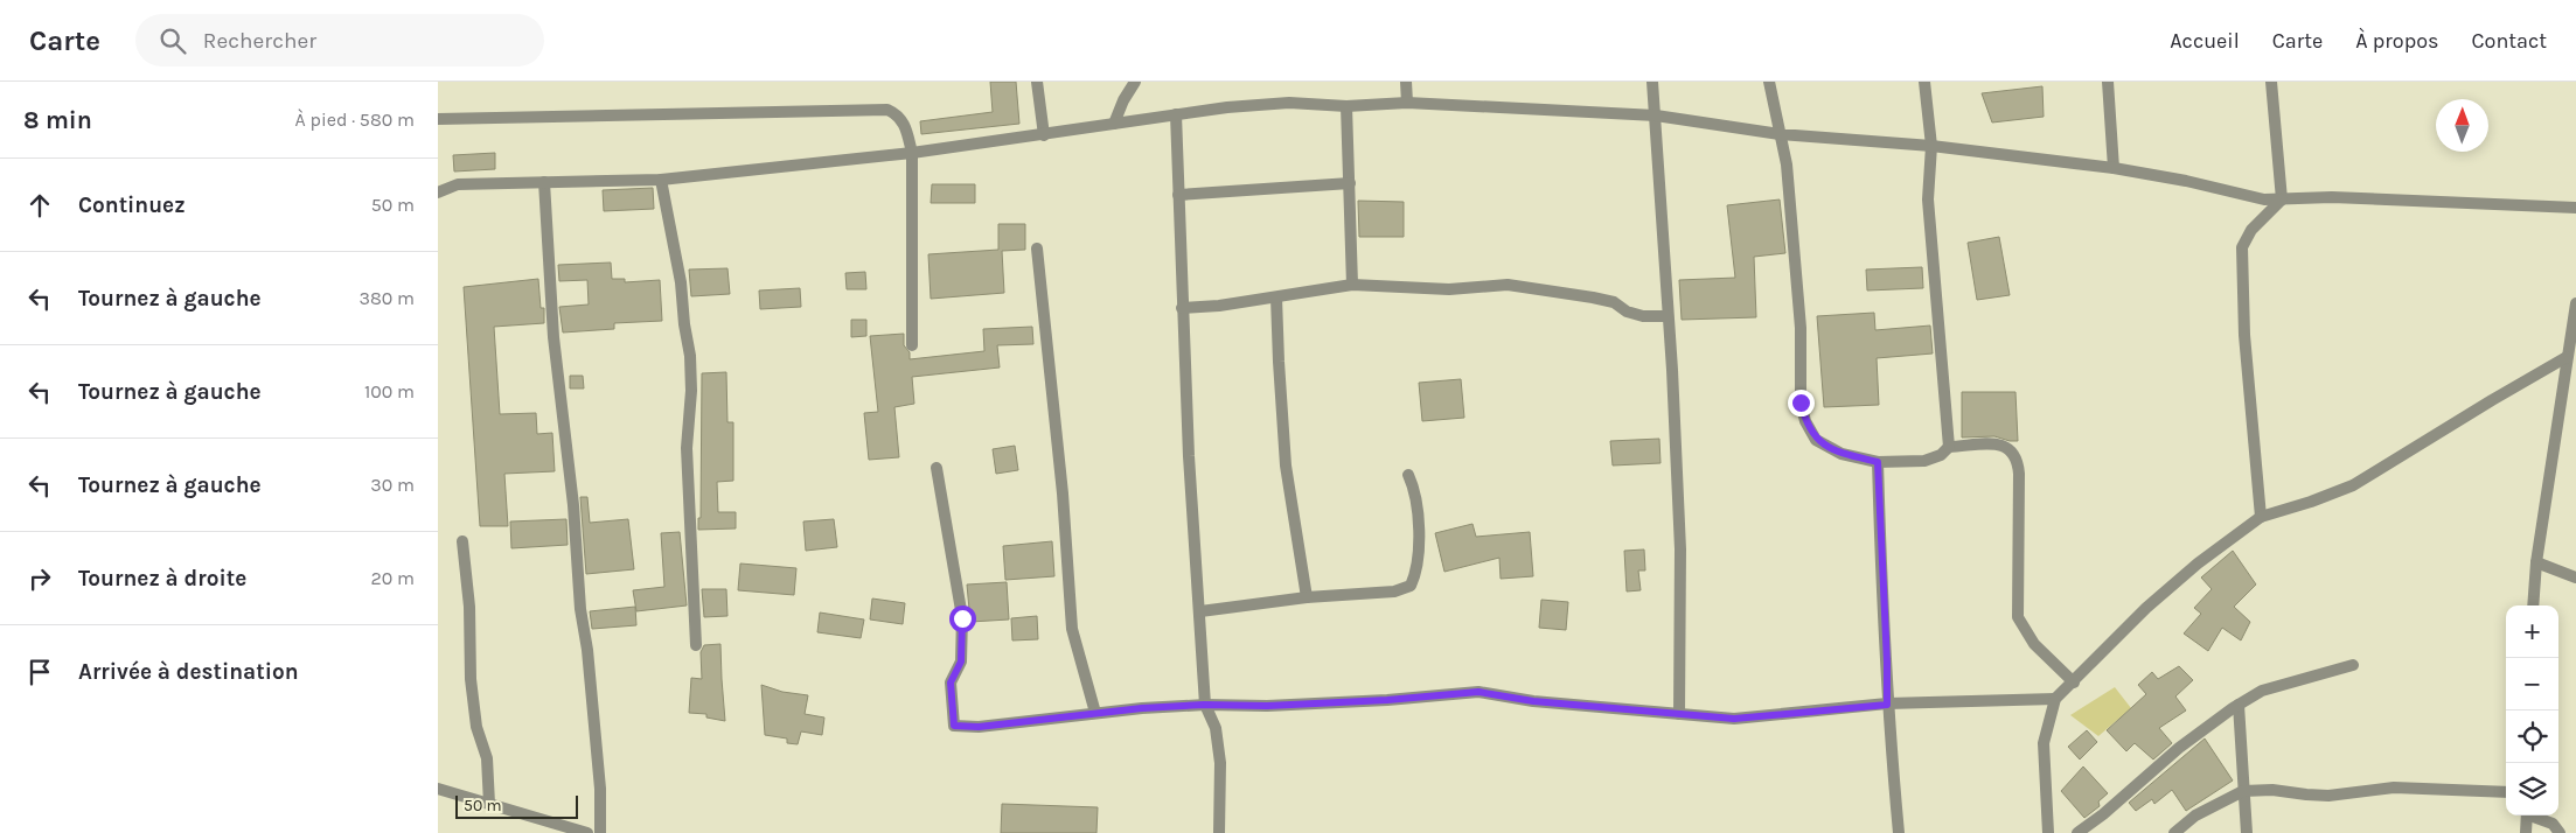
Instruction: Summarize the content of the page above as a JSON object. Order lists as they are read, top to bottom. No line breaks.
{"scale_bar":"50 m","north":"top","page":{"header":"Carte","search":"Rechercher","nav":["Accueil","Carte","À propos","Contact"],"heading":["8 min","À pied · 580 m"],"list":[["Continuez","50 m"],["Tournez à gauche","380 m"],["Tournez à gauche","100 m"],["Tournez à gauche","30 m"],["Tournez à droite","20 m"],"Arrivée à destination"],"map_buttons":["+","−"],"scale":"50 m"}}
